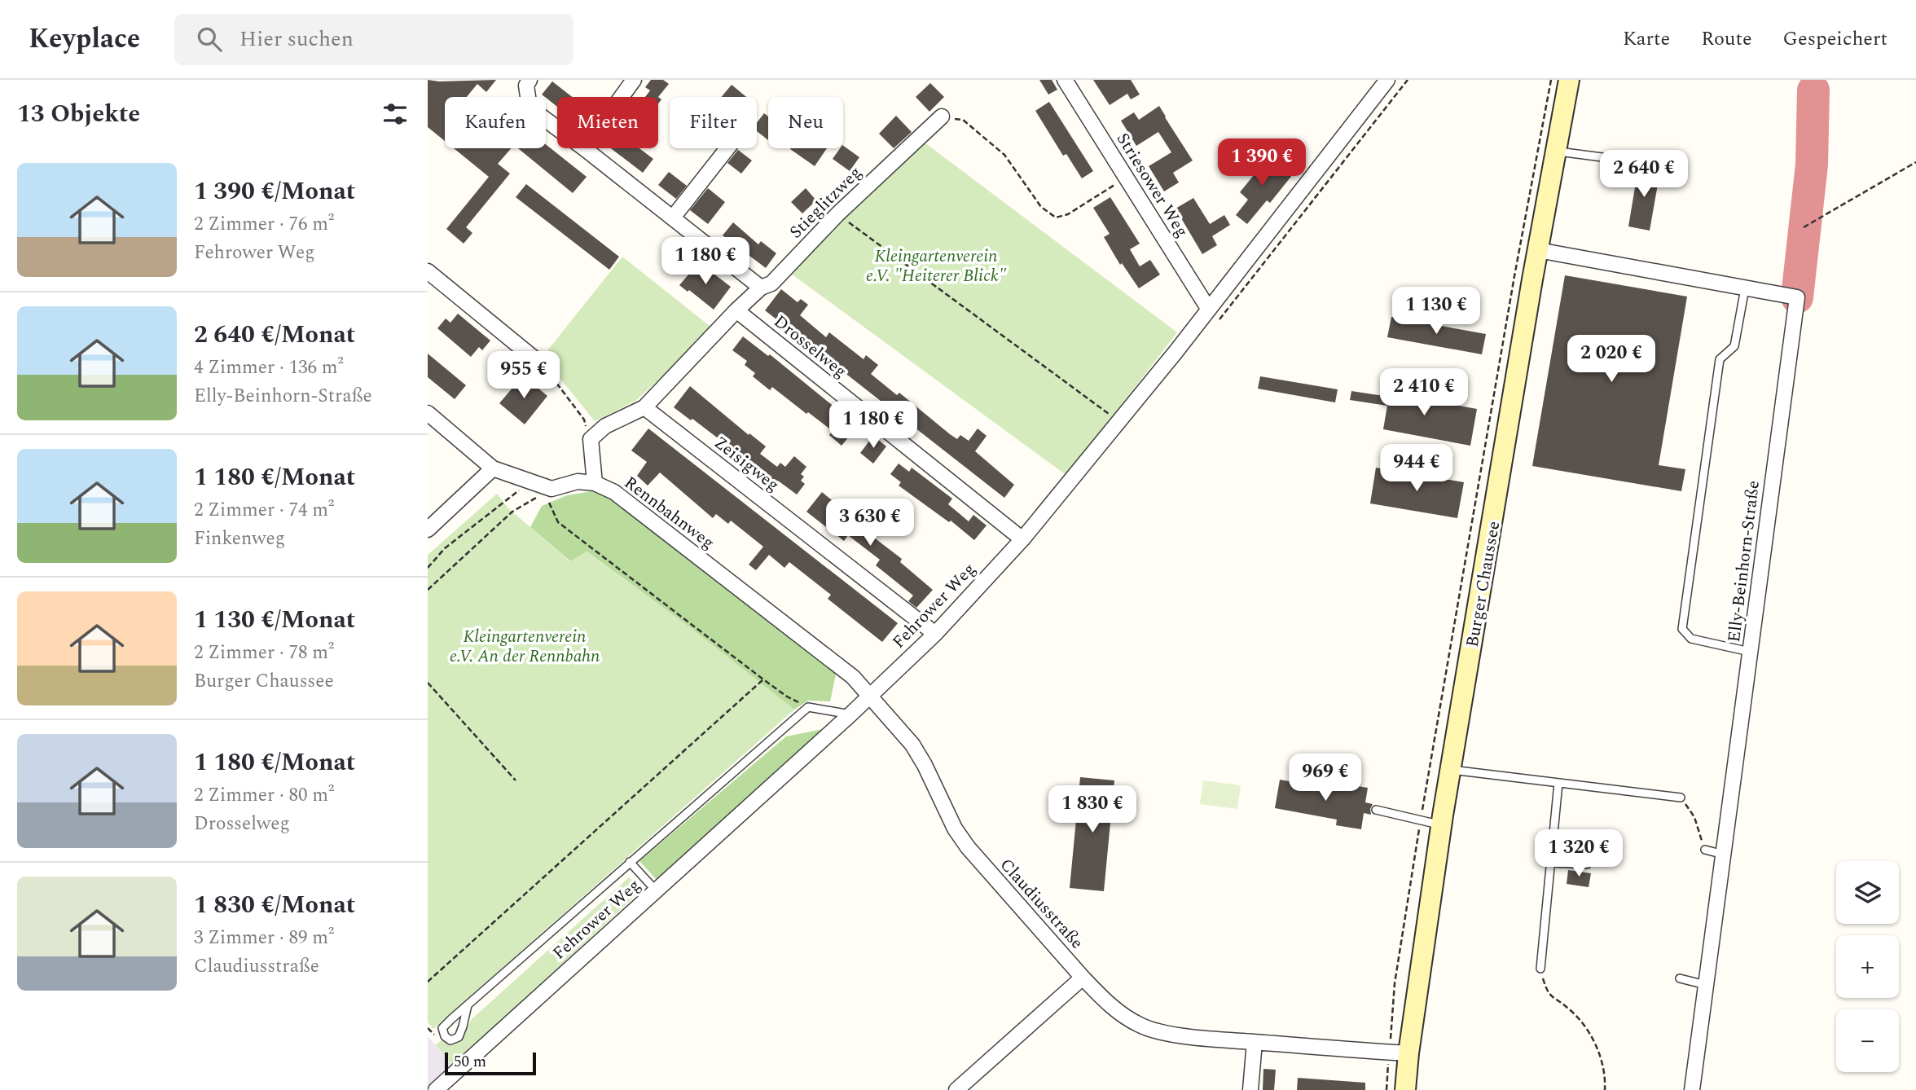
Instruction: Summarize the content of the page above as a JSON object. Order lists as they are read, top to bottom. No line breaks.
{"streets":{"main road":["Burger Chaussee"],"street":["Striesower Weg","Stieglitzweg","Drosselweg","Zeisigweg","Rennbahnweg","Elly-Beinhorn-Straße","Fehrower Weg","Claudiusstraße"]},"crossings":[["Striesower Weg","Fehrower Weg"],["Stieglitzweg","Drosselweg"],["Stieglitzweg","Zeisigweg"],["Drosselweg","Fehrower Weg"],["Zeisigweg","Fehrower Weg"],["Rennbahnweg","Fehrower Weg"],["Rennbahnweg","Claudiusstraße"],["Elly-Beinhorn-Straße","Burger Chaussee"],["Burger Chaussee","Claudiusstraße"],["Fehrower Weg","Claudiusstraße"]],"parks":["Kleingartenverein e.V. \"Heiterer Blick\"","Kleingartenverein e.V. An der Rennbahn"],"scale_bar":"50 m","page":{"header":"Keyplace","search":"Hier suchen","nav":["Karte","Route","Gespeichert"],"heading":"13 Objekte","chip":["Kaufen","Mieten","Filter","Neu"],"price":["1 390 €","2 640 €","1 180 €","1 130 €","2 020 €","955 €","2 410 €","1 180 €","944 €","3 630 €","969 €","1 830 €","1 320 €"],"list":[{"name":"1 390 €/Monat","note":"2 Zimmer · 76 m² · Fehrower Weg"},{"name":"2 640 €/Monat","note":"4 Zimmer · 136 m² · Elly-Beinhorn-Straße"},{"name":"1 180 €/Monat","note":"2 Zimmer · 74 m² · Finkenweg"},{"name":"1 130 €/Monat","note":"2 Zimmer · 78 m² · Burger Chaussee"},{"name":"1 180 €/Monat","note":"2 Zimmer · 80 m² · Drosselweg"},{"name":"1 830 €/Monat","note":"3 Zimmer · 89 m² · Claudiusstraße"}],"map_buttons":["+","−"],"scale":"50 m"}}
